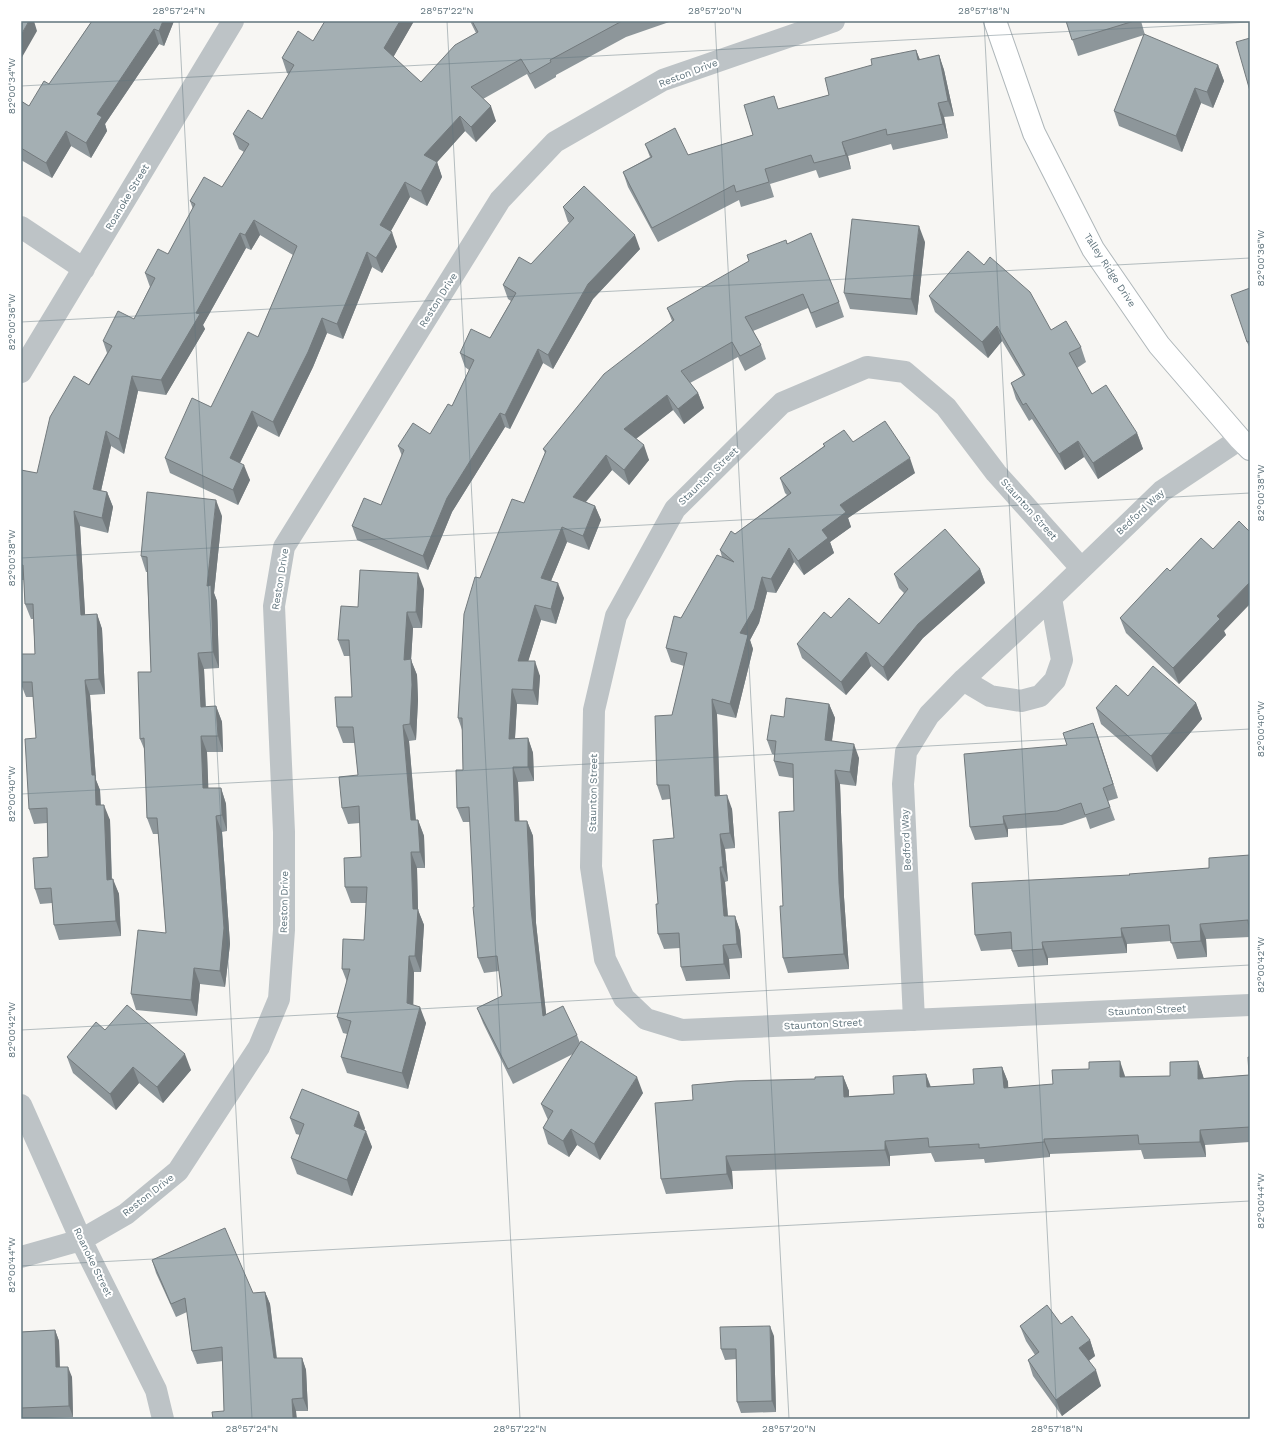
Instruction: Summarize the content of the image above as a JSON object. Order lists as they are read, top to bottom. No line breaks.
{"streets":{"street":["Reston Drive","Roanoke Street","Talley Ridge Drive","Staunton Street","Bedford Way"]},"crossings":[["Reston Drive","Roanoke Street"],["Talley Ridge Drive","Bedford Way"],["Staunton Street","Bedford Way"]],"coordinates":["28°57'24\"N","28°57'22\"N","28°57'20\"N","28°57'18\"N","82°00'34\"W","82°00'36\"W","82°00'38\"W","82°00'40\"W","82°00'42\"W","82°00'44\"W"]}
